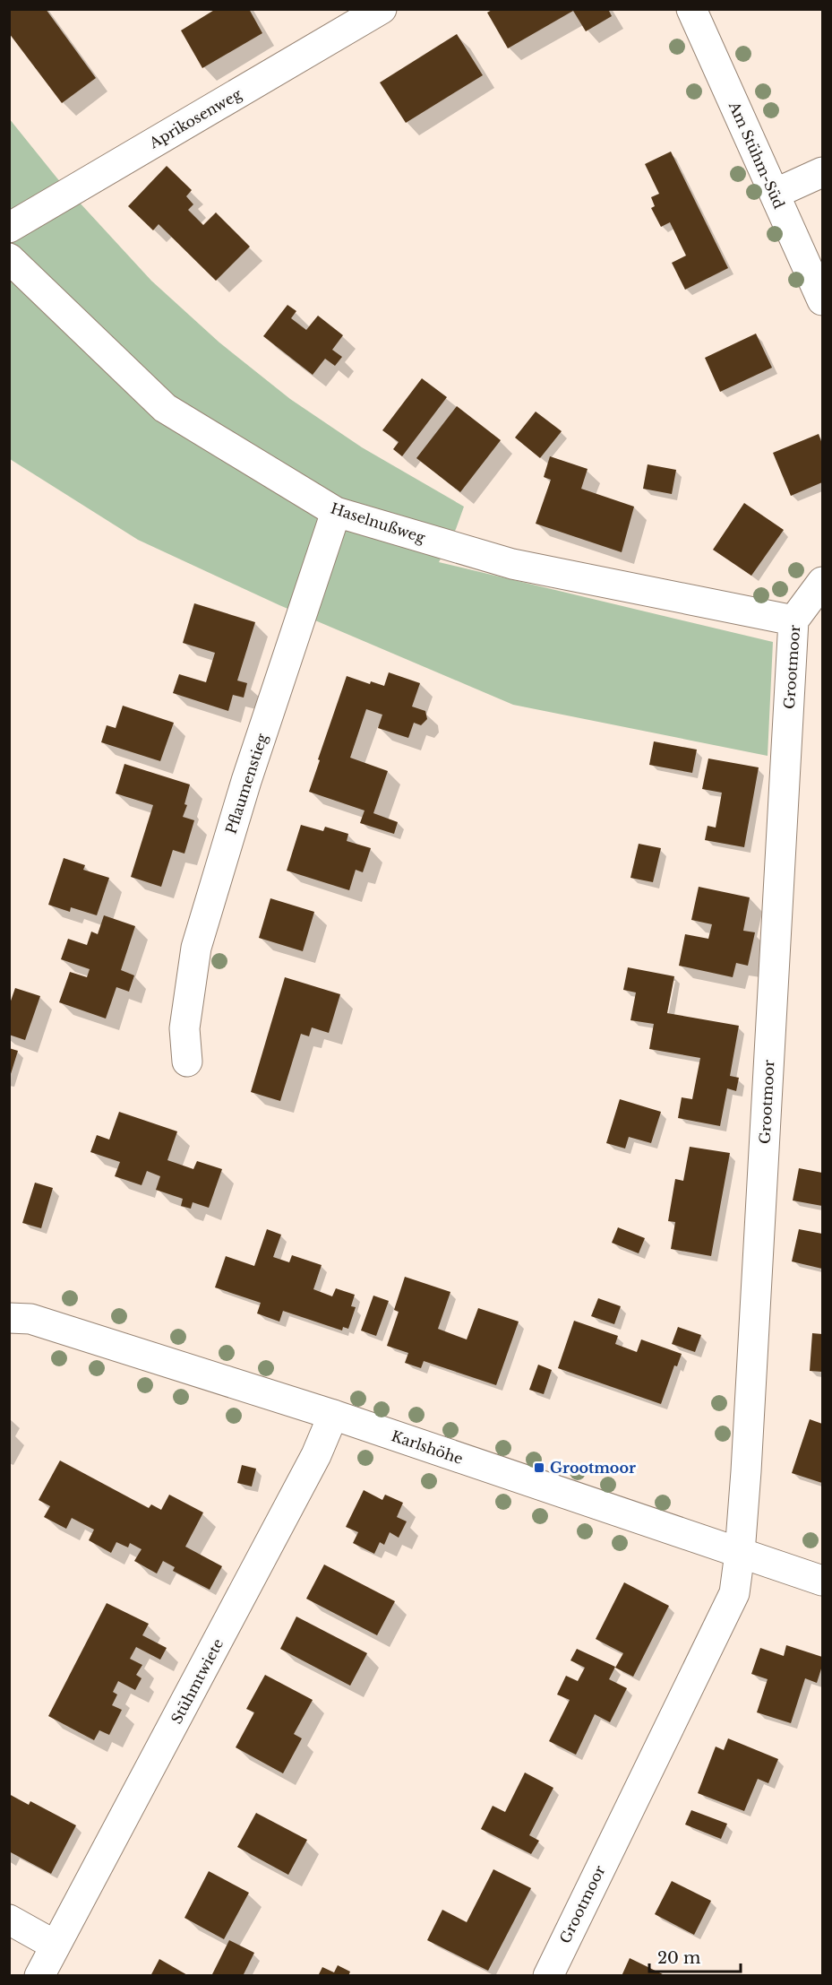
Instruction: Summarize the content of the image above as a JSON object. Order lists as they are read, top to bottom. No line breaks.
{"streets":{"street":["Aprikosenweg","Am Stühm-Süd","Haselnußweg","Grootmoor","Pflaumenstieg","Karlshöhe","Stühmtwiete"]},"crossings":[["Haselnußweg","Grootmoor"],["Haselnußweg","Pflaumenstieg"],["Grootmoor","Karlshöhe"],["Karlshöhe","Stühmtwiete"]],"places":{"transit":["Grootmoor"]},"scale_bar":"20 m"}
